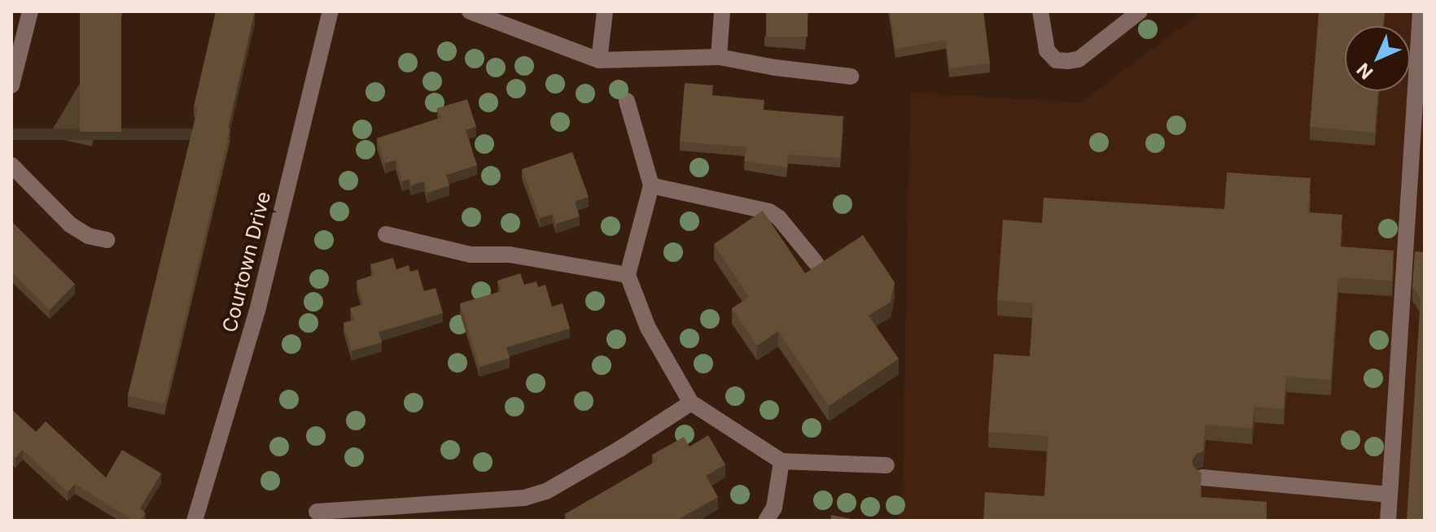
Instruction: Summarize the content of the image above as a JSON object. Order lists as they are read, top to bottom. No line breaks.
{"streets":{"street":["Courtown Drive"]},"north":"bottom left"}
